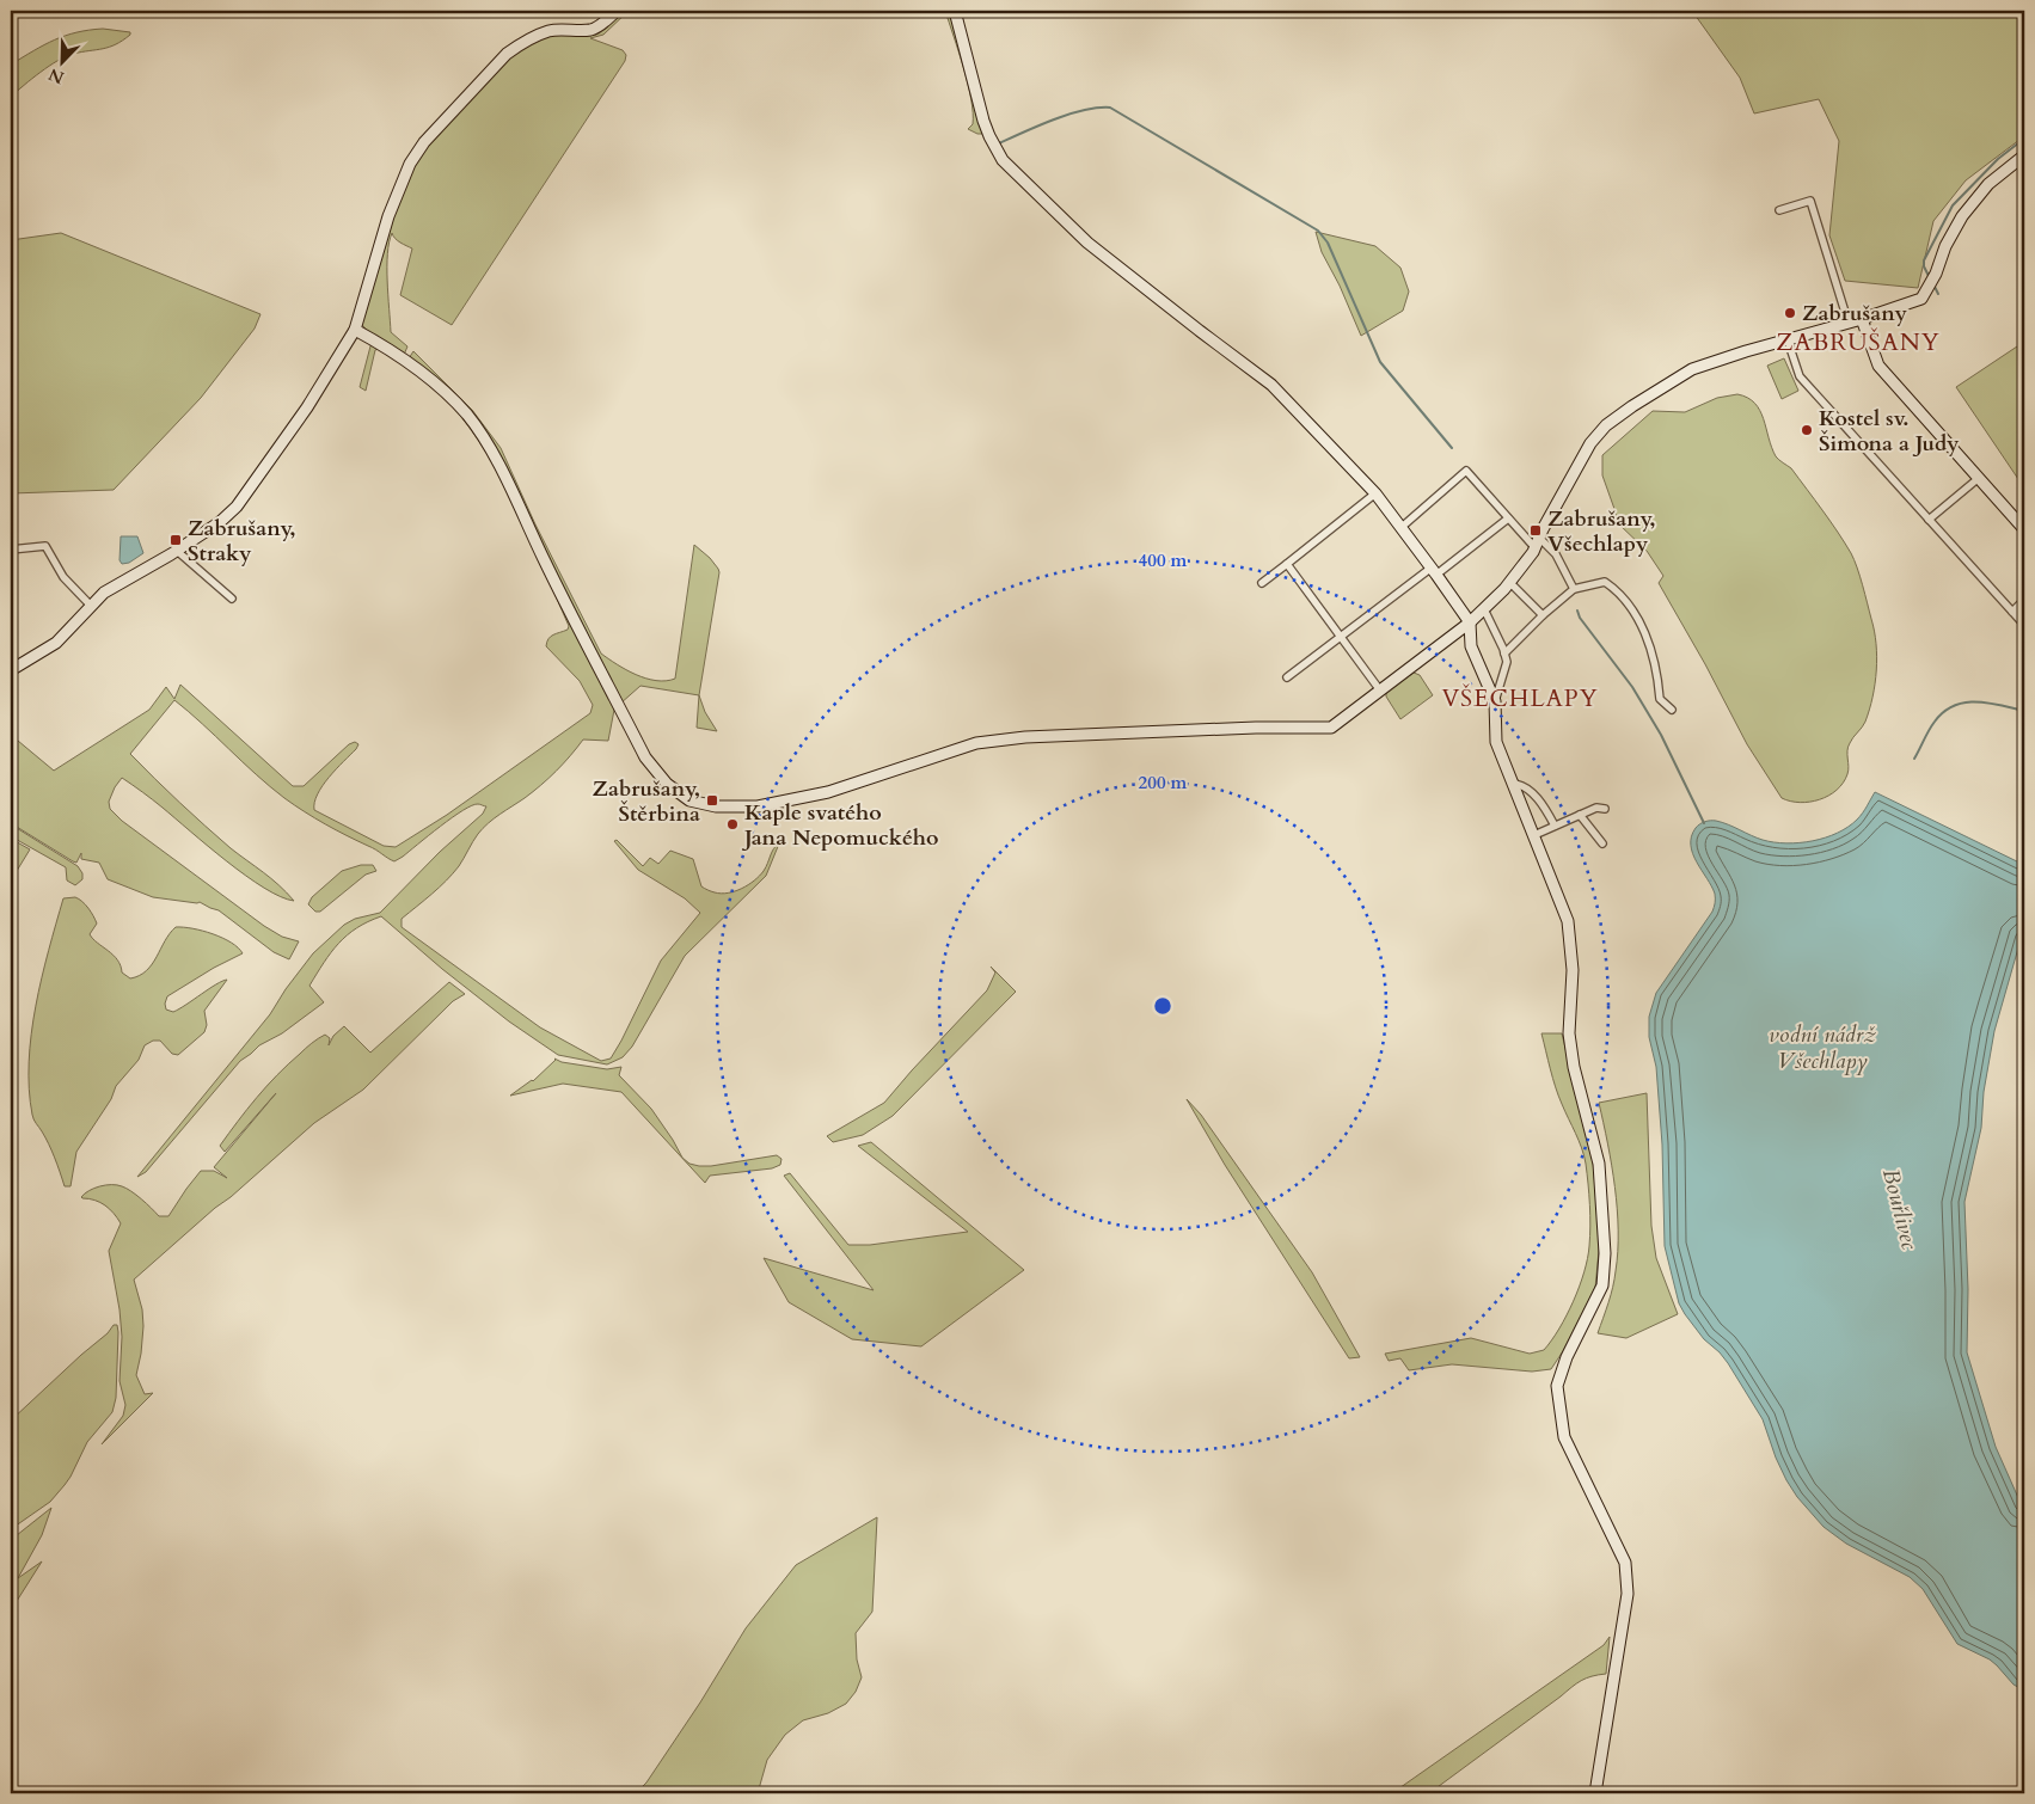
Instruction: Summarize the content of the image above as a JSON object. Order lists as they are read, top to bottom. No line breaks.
{"districts":["ZABRUŠANY","VŠECHLAPY"],"water":["vodní nádrž Všechlapy","Bouřlivec"],"places":{"other":["Zabrušany","Kostel sv. Šimona a Judy","Kaple svatého Jana Nepomuckého"],"transit":["Zabrušany, Všechlapy","Zabrušany, Straky","Zabrušany, Štěrbina"]},"north":"bottom left","rings":["400 m","200 m"]}
